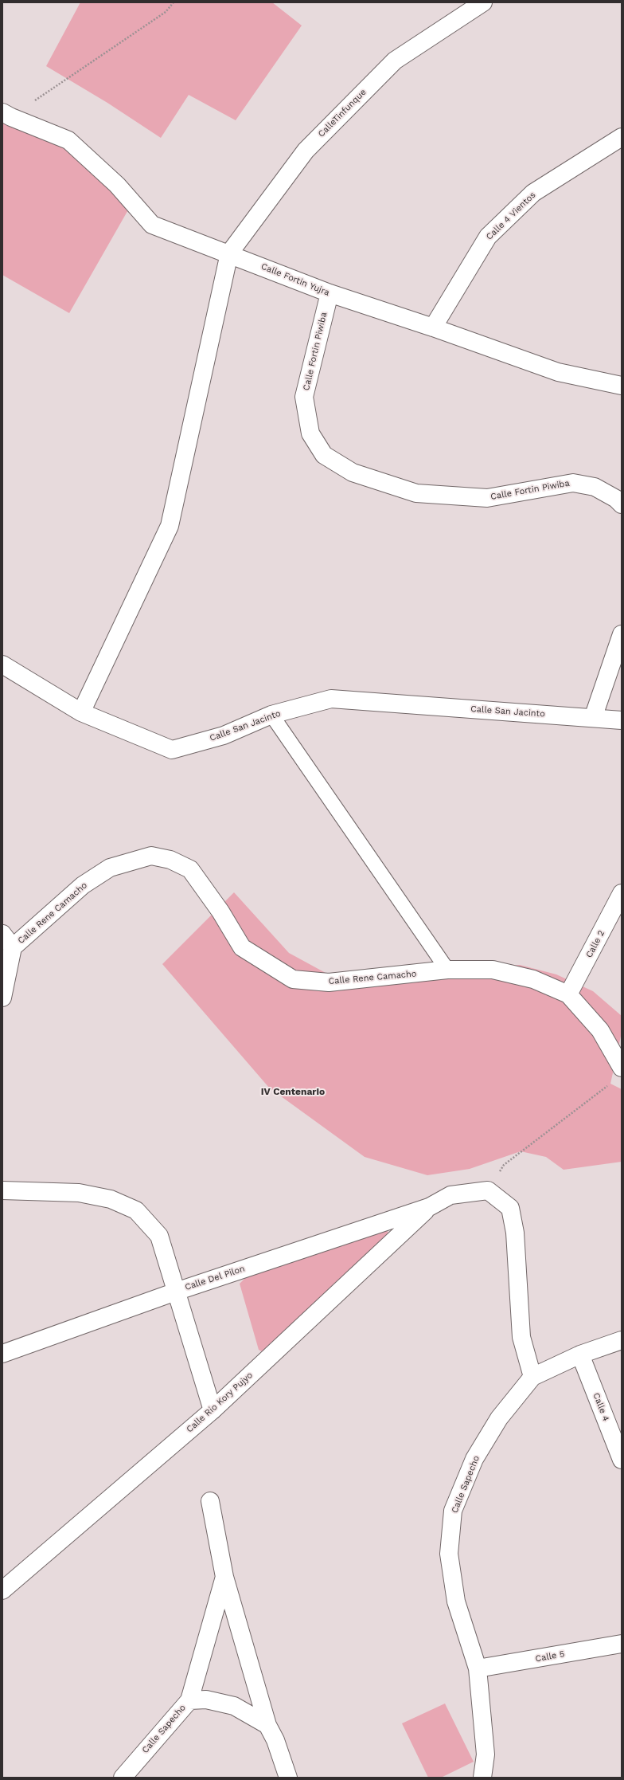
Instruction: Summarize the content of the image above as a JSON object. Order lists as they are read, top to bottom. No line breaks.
{"streets":{"street":["CalleTinfunque","Calle 4 Vientos","Calle Fortin Yujra","Calle Fortin Piwiba","Calle San Jacinto","Calle Rene Camacho","Calle 2","Calle Del Pilon","Calle Río Kory Pujyo","Calle 4","Calle Sapecho","Calle 5"]},"crossings":[["CalleTinfunque","Calle Fortin Yujra"],["Calle 4 Vientos","Calle Fortin Yujra"],["Calle Fortin Yujra","Calle Fortin Piwiba"],["Calle Rene Camacho","Calle 2"],["Calle Del Pilon","Calle Río Kory Pujyo"],["Calle 4","Calle Sapecho"],["Calle Sapecho","Calle 5"]],"districts":["IV Centenario"]}
